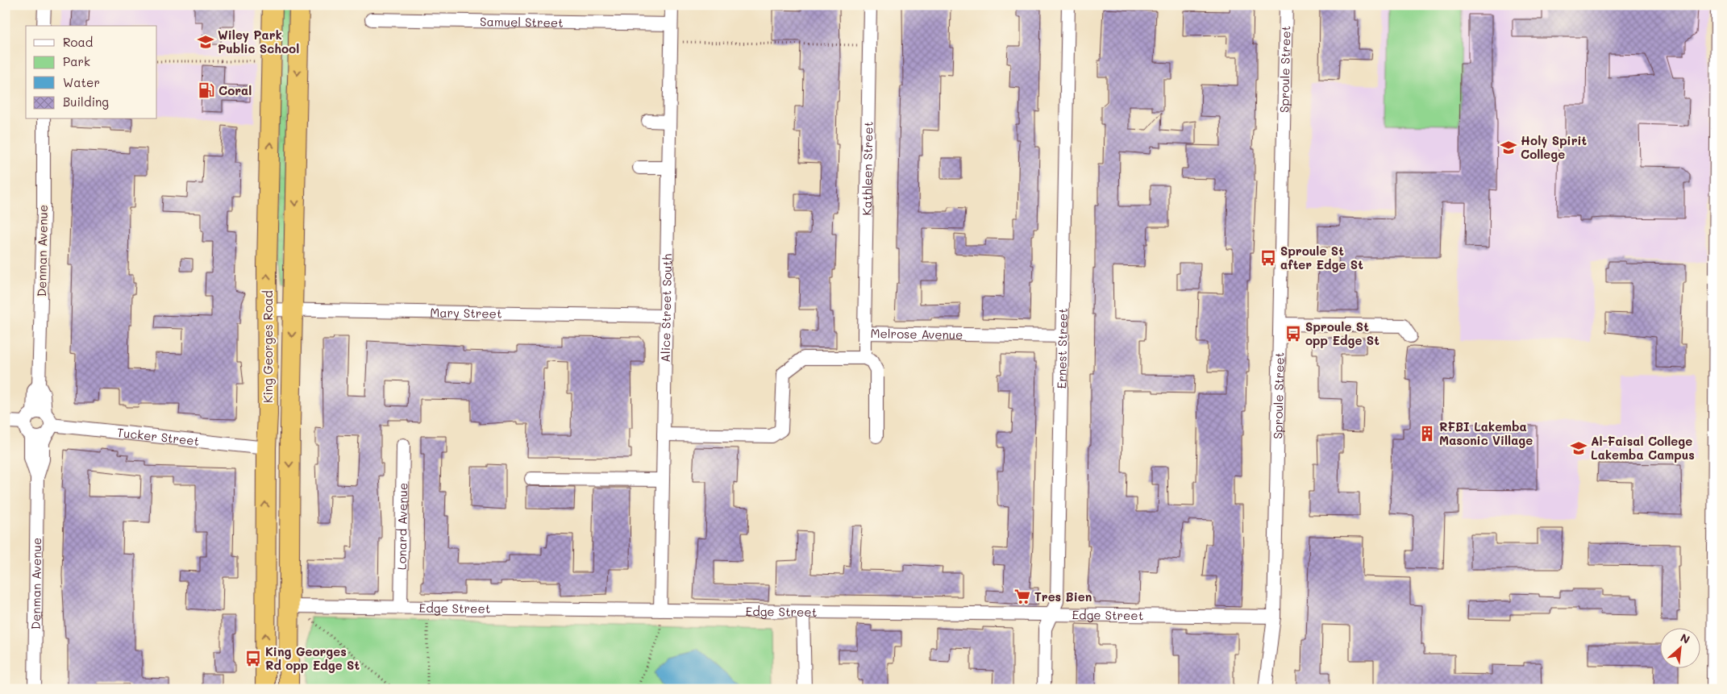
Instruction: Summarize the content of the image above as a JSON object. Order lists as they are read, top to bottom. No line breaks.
{"streets":{"highway":["King Georges Road"],"street":["Samuel Street","Sproule Street","Kathleen Street","Denman Avenue","Alice Street South","Mary Street","Melrose Avenue","Ernest Street","Tucker Street","Lonard Avenue","Edge Street"]},"crossings":[["Samuel Street","Alice Street South"],["Sproule Street","Edge Street"],["Kathleen Street","Melrose Avenue"],["Denman Avenue","Tucker Street"],["Alice Street South","Mary Street"],["Alice Street South","Edge Street"],["Mary Street","King Georges Road"],["Melrose Avenue","Ernest Street"],["King Georges Road","Tucker Street"],["King Georges Road","Edge Street"],["Ernest Street","Edge Street"],["Lonard Avenue","Edge Street"]],"places":{"school or university":["Wiley Park Public School","Holy Spirit College","Al-Faisal College Lakemba Campus"],"fuel station":["Coral"],"bus stop":["Sproule St after Edge St","Sproule St opp Edge St","King Georges Rd opp Edge St"],"building":["RFBI Lakemba Masonic Village"],"supermarket":["Tres Bien"]},"legend":["Road","Park","Water","Building"],"north":"top right"}
